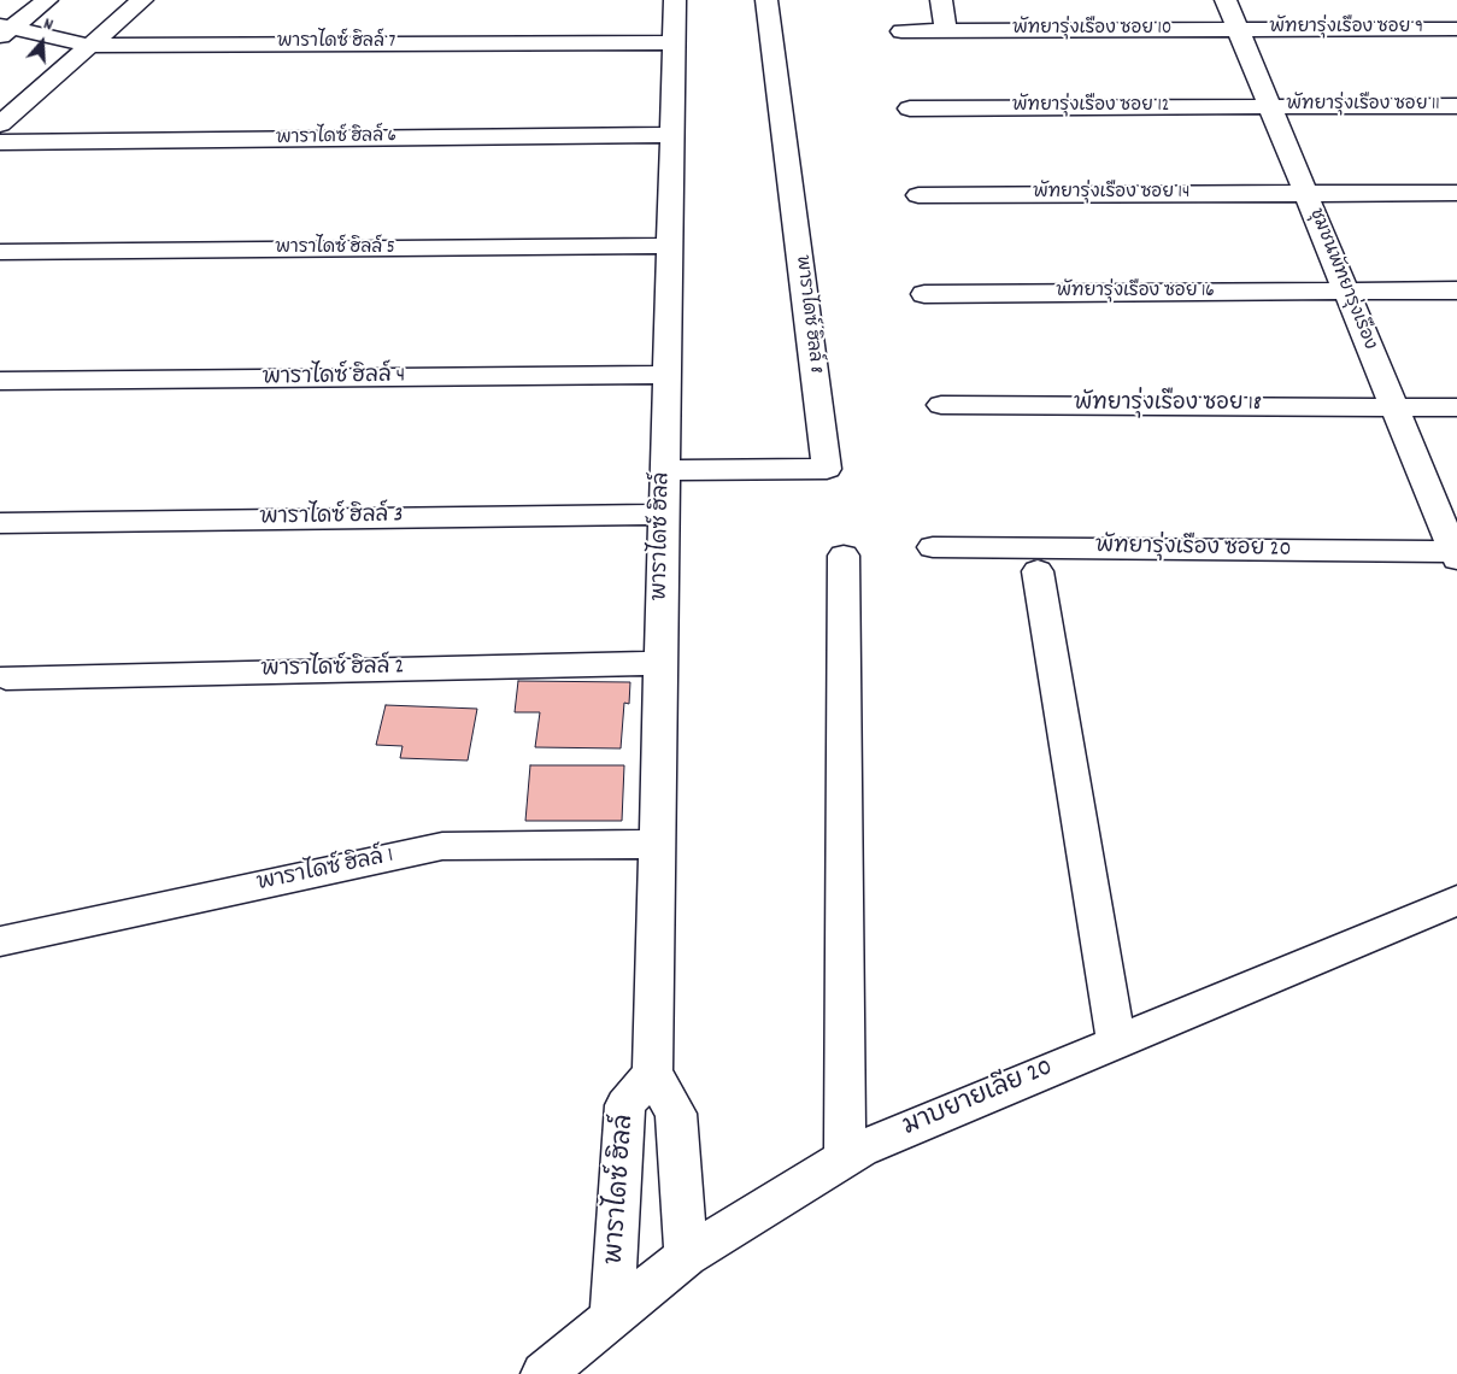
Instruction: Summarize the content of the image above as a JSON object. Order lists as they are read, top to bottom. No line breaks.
{"streets":{"street":["พัทยารุ่งเรือง ซอย 9","พัทยารุ่งเรือง ซอย 10","พาราไดซ์ ฮิลล์ 7","พัทยารุ่งเรือง ซอย 11","พัทยารุ่งเรือง ซอย 12","พาราไดซ์ ฮิลล์ 6","พัทยารุ่งเรือง ซอย 14","พาราไดซ์ ฮิลล์ 5","ชุมชนพัทยารุ่งเรือง","พัทยารุ่งเรือง ซอย 16","พาราไดซ์ ฮิลล์ 8","พาราไดซ์ ฮิลล์ 4","พัทยารุ่งเรือง ซอย 18","พาราไดซ์ ฮิลล์ 3","พาราไดซ์ ฮิลล์","พัทยารุ่งเรือง ซอย 20","พาราไดซ์ ฮิลล์ 2","พาราไดซ์ ฮิลล์ 1","มาบยายเลีย 20"]},"crossings":[["พัทยารุ่งเรือง ซอย 9","พัทยารุ่งเรือง ซอย 10"],["พัทยารุ่งเรือง ซอย 9","ชุมชนพัทยารุ่งเรือง"],["พัทยารุ่งเรือง ซอย 10","ชุมชนพัทยารุ่งเรือง"],["พาราไดซ์ ฮิลล์ 7","พาราไดซ์ ฮิลล์"],["พัทยารุ่งเรือง ซอย 11","พัทยารุ่งเรือง ซอย 12"],["พัทยารุ่งเรือง ซอย 11","ชุมชนพัทยารุ่งเรือง"],["พัทยารุ่งเรือง ซอย 12","ชุมชนพัทยารุ่งเรือง"],["พาราไดซ์ ฮิลล์ 6","พาราไดซ์ ฮิลล์"],["พัทยารุ่งเรือง ซอย 14","ชุมชนพัทยารุ่งเรือง"],["พาราไดซ์ ฮิลล์ 5","พาราไดซ์ ฮิลล์"],["ชุมชนพัทยารุ่งเรือง","พัทยารุ่งเรือง ซอย 16"],["ชุมชนพัทยารุ่งเรือง","พัทยารุ่งเรือง ซอย 18"],["ชุมชนพัทยารุ่งเรือง","พัทยารุ่งเรือง ซอย 20"],["พาราไดซ์ ฮิลล์ 8","พาราไดซ์ ฮิลล์"],["พาราไดซ์ ฮิลล์ 4","พาราไดซ์ ฮิลล์"],["พาราไดซ์ ฮิลล์ 3","พาราไดซ์ ฮิลล์"],["พาราไดซ์ ฮิลล์","พาราไดซ์ ฮิลล์ 2"],["พาราไดซ์ ฮิลล์","พาราไดซ์ ฮิลล์ 1"],["พาราไดซ์ ฮิลล์","มาบยายเลีย 20"]],"north":"top"}
